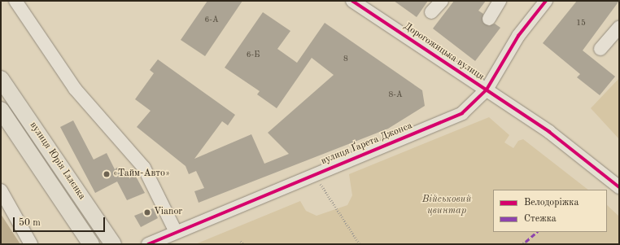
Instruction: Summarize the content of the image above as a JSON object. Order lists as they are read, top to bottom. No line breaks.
{"streets":{"main road":["вулиця Юрія Іллєнка"],"street":["Дорогожицька вулиця","вулиця Ґарета Джонса"]},"crossings":[["Дорогожицька вулиця","вулиця Ґарета Джонса"]],"parks":["Військовий цвинтар"],"places":["«Тайм-Авто»","Vianor"],"house_numbers":["6-А","15","6-Б","8","8-А"],"legend":["Велодоріжка","Стежка"],"scale_bar":"50 m"}
